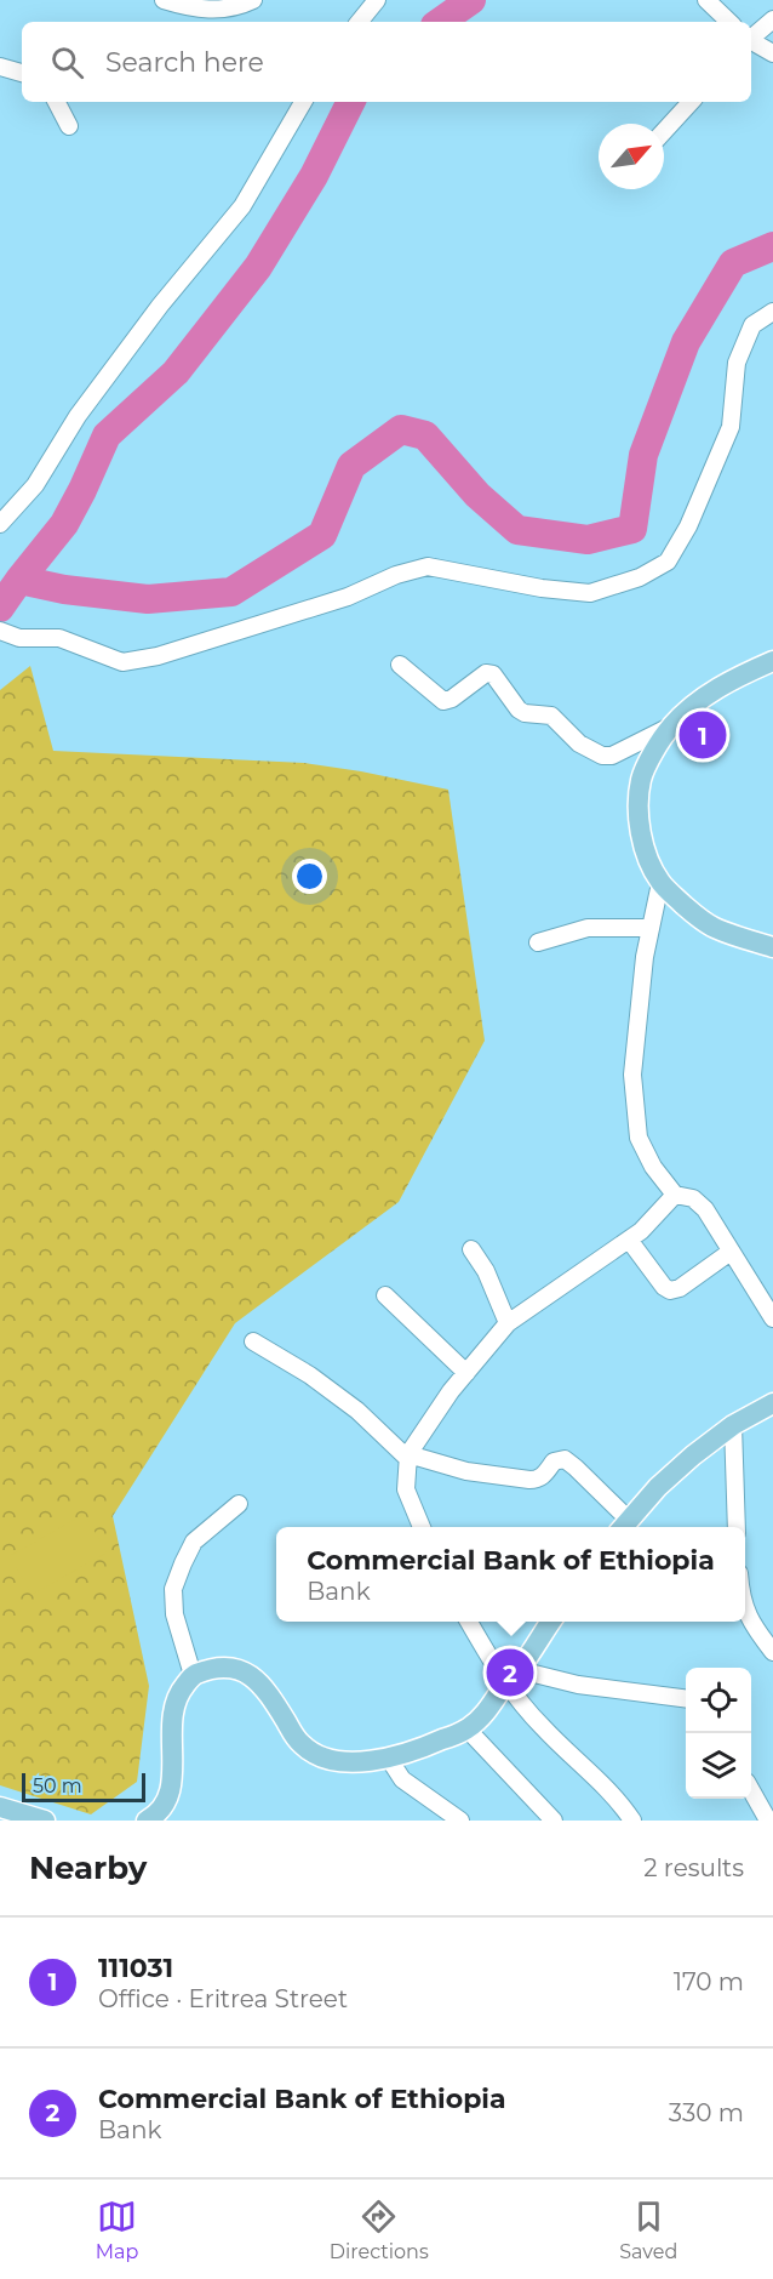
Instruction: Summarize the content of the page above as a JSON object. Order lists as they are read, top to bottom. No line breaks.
{"scale_bar":"50 m","north":"top right","page":{"search":"Search here","pins":["1","2"],"popup":["Commercial Bank of Ethiopia","Bank"],"scale":"50 m","heading":["Nearby","2 results"],"list":[{"mark":"1","name":"111031","note":"Office · Eritrea Street","value":"170 m"},{"mark":"2","name":"Commercial Bank of Ethiopia","note":"Bank","value":"330 m"}],"nav":["Map","Directions","Saved"]}}
